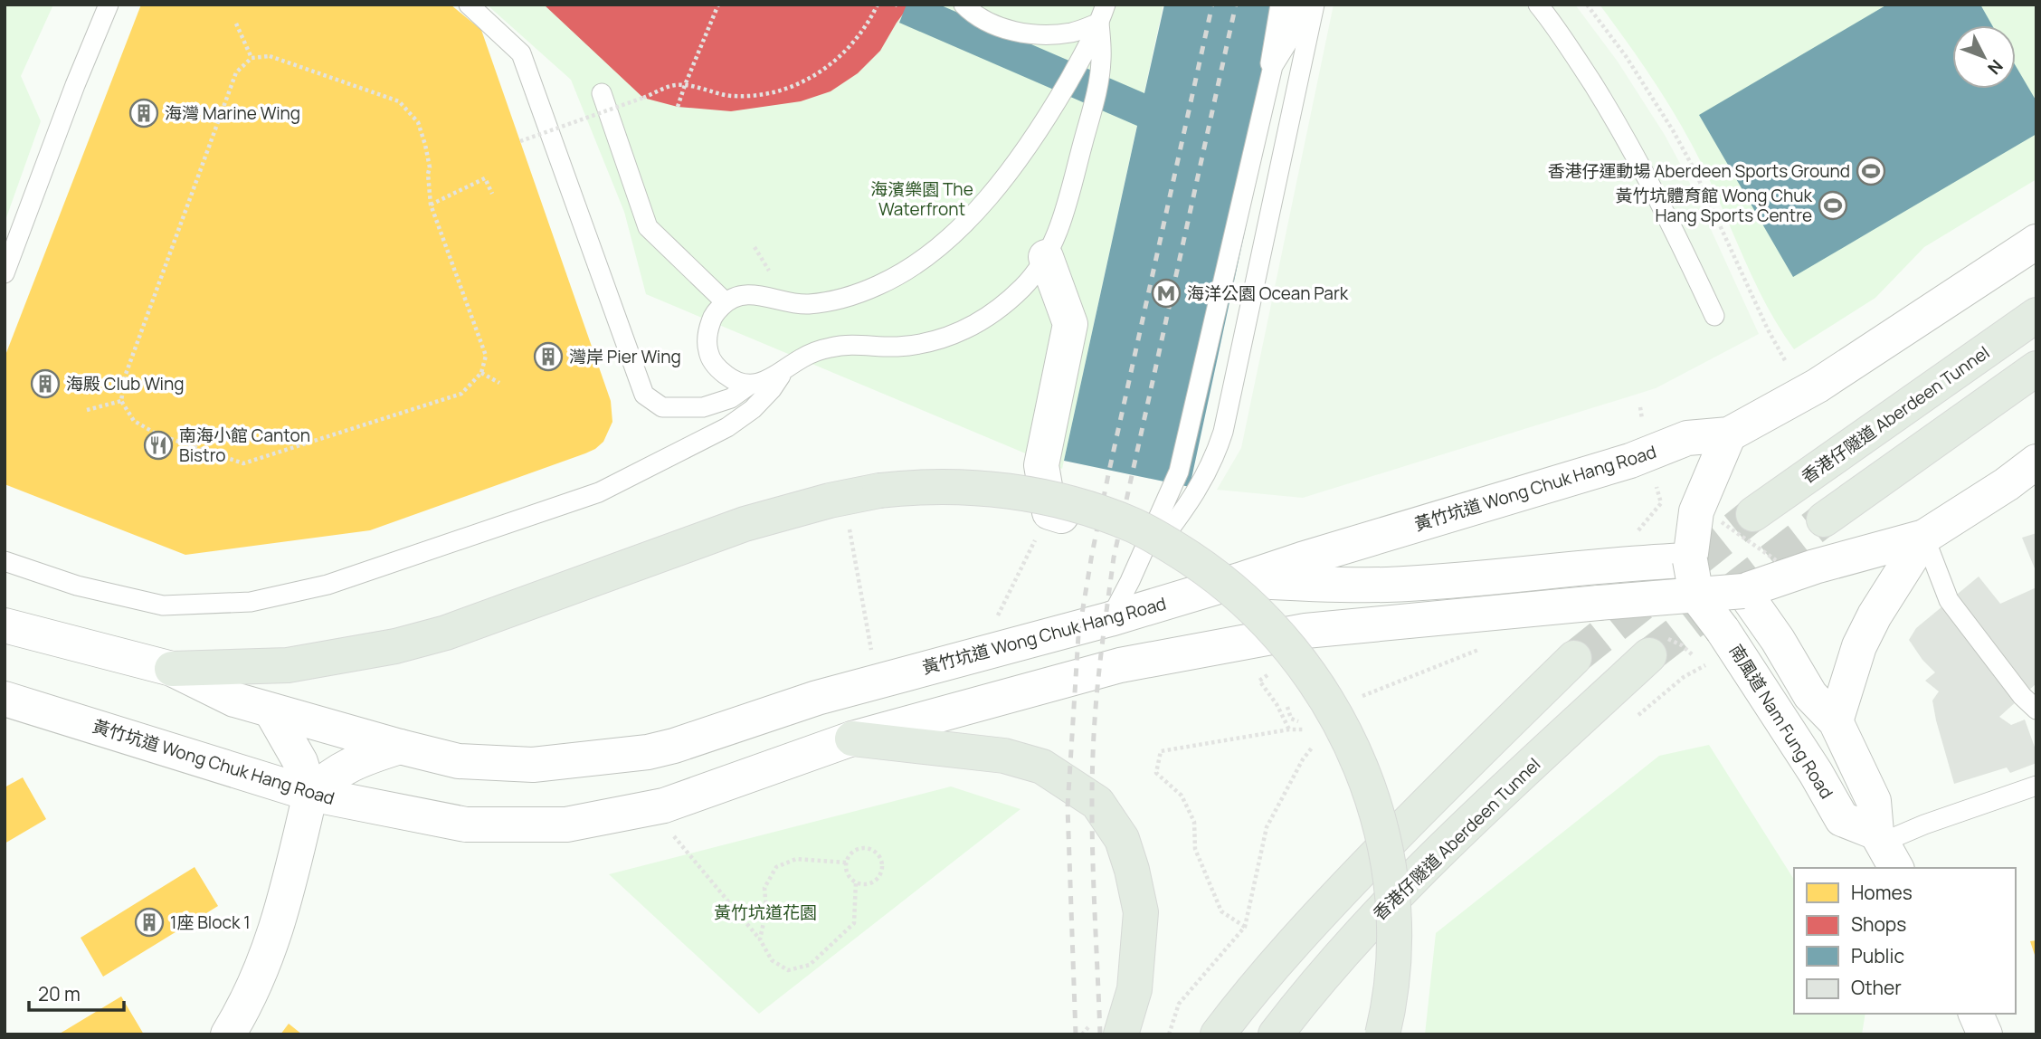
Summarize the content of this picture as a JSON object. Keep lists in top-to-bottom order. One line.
{"streets":{"highway":["香港仔隧道 Aberdeen Tunnel"],"main road":["黃竹坑道 Wong Chuk Hang Road","南風道 Nam Fung Road"]},"crossings":[["黃竹坑道 Wong Chuk Hang Road","南風道 Nam Fung Road"]],"parks":["海濱樂園 The Waterfront","黃竹坑道花園"],"places":{"building":["海灣 Marine Wing","灣岸 Pier Wing","海殿 Club Wing","1座 Block 1"],"sports":["香港仔運動場 Aberdeen Sports Ground","黃竹坑體育館 Wong Chuk Hang Sports Centre"],"metro station":["海洋公園 Ocean Park"],"restaurant":["南海小館 Canton Bistro"]},"legend":["Homes","Shops","Public","Other"],"scale_bar":"20 m","north":"bottom right"}
